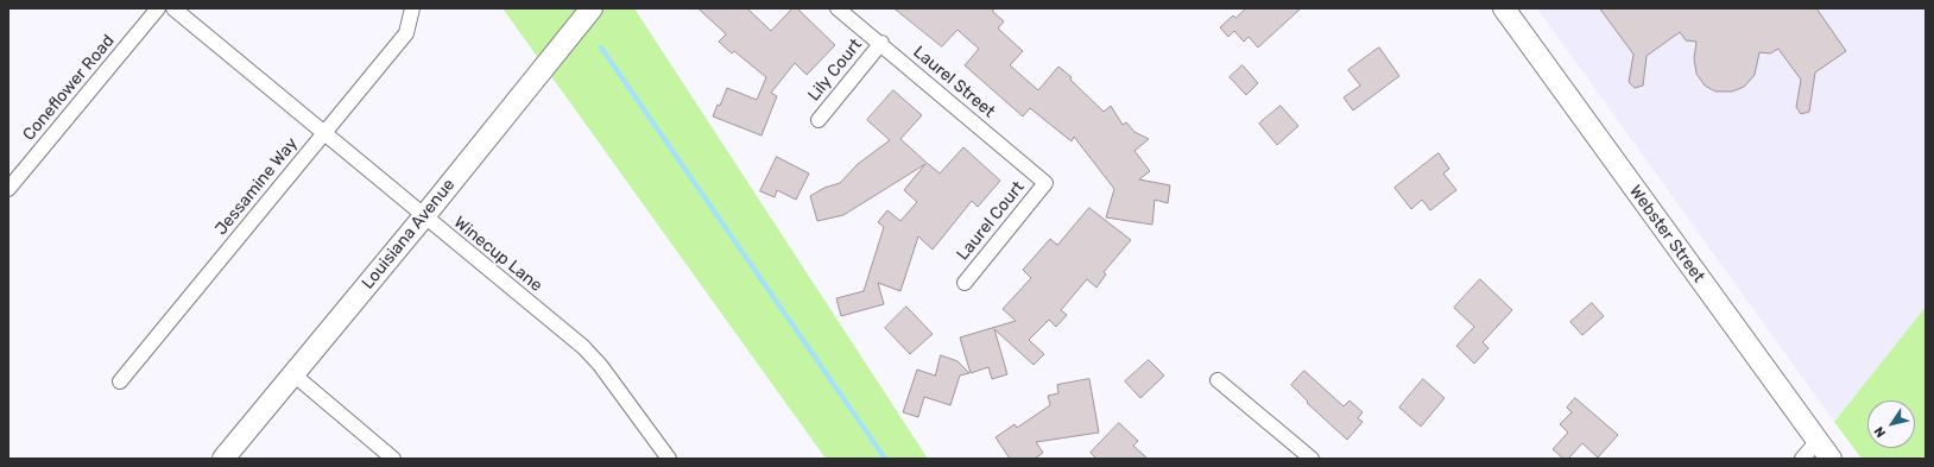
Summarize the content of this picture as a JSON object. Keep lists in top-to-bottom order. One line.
{"streets":{"street":["Lily Court","Laurel Street","Coneflower Road","Jessamine Way","Laurel Court","Louisiana Avenue","Webster Street","Winecup Lane"]},"crossings":[["Lily Court","Laurel Street"],["Laurel Street","Laurel Court"],["Jessamine Way","Winecup Lane"],["Louisiana Avenue","Winecup Lane"]],"north":"bottom left"}
